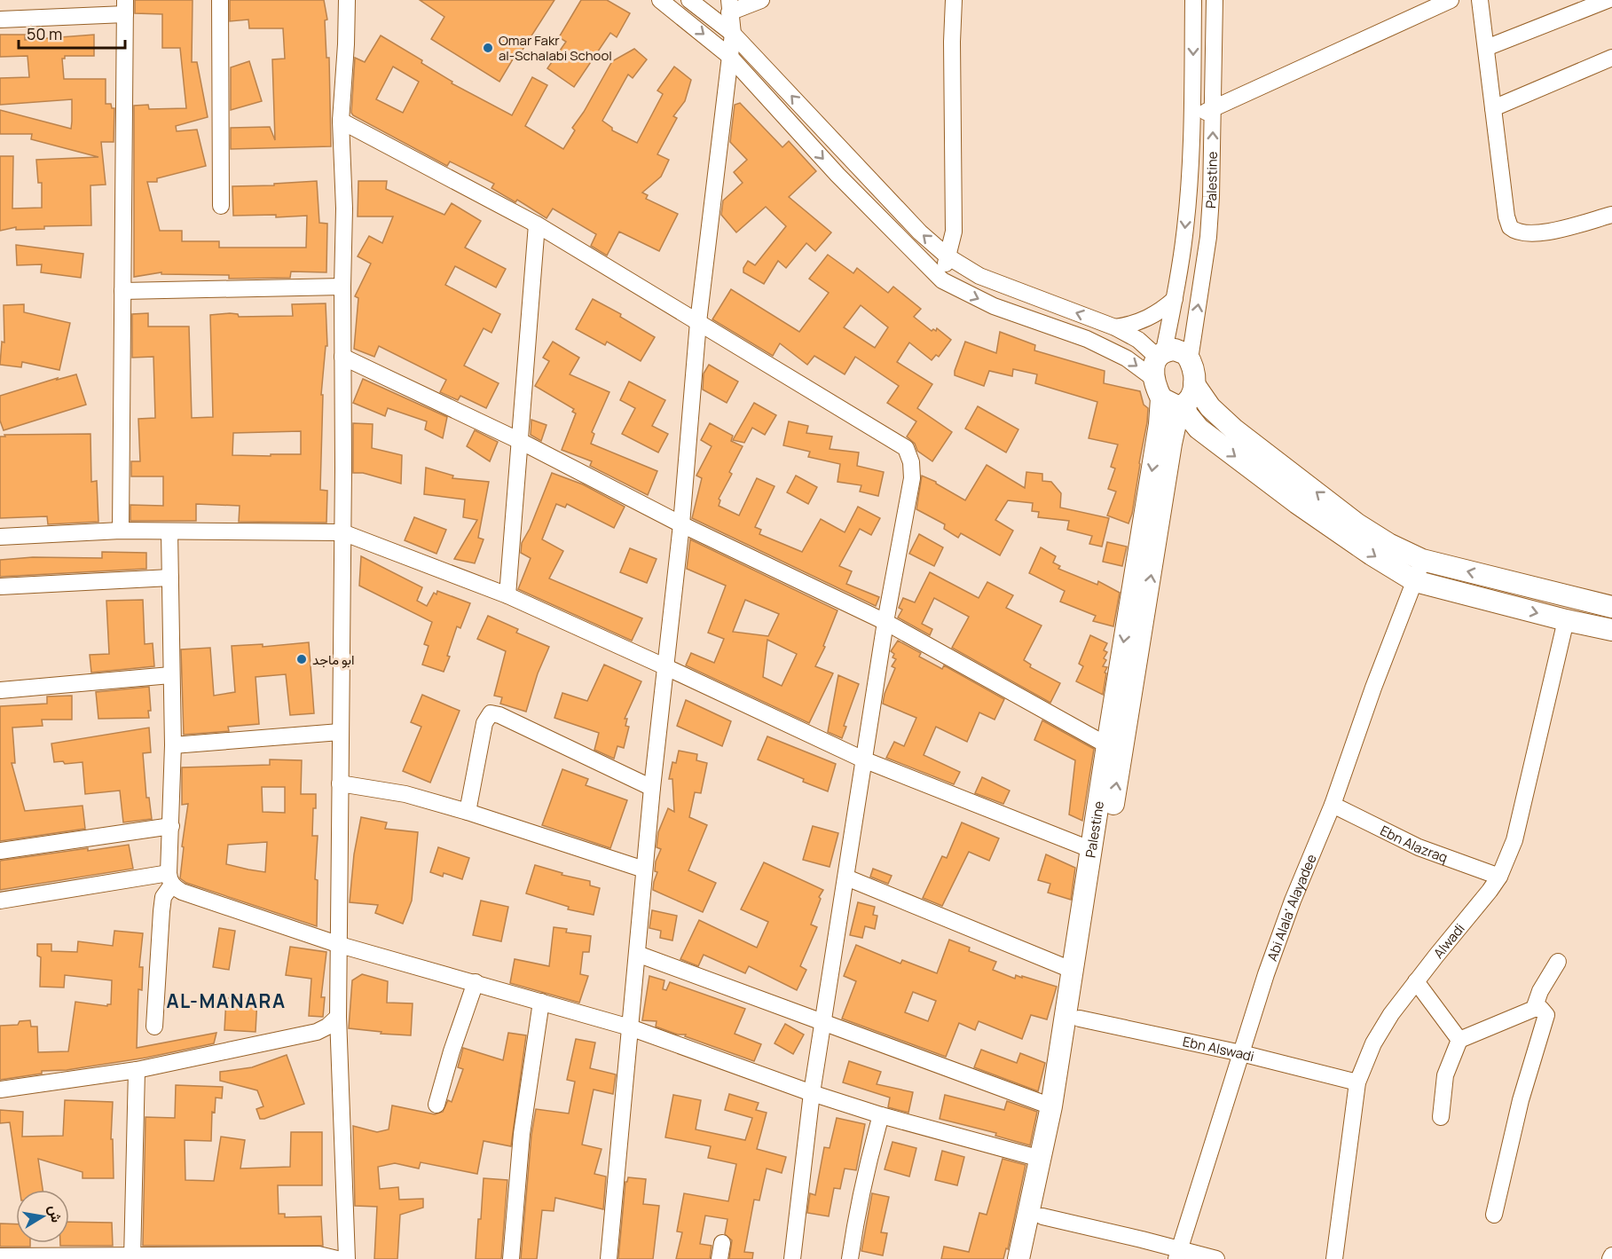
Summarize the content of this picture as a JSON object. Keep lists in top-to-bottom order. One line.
{"streets":{"main road":["Palestine"],"street":["Ebn Alazraq","Abi Alala' Alayadee","Alwadi","Ebn Alswadi"]},"crossings":[["Palestine","Ebn Alswadi"],["Ebn Alazraq","Abi Alala' Alayadee"],["Ebn Alazraq","Alwadi"],["Abi Alala' Alayadee","Ebn Alswadi"],["Alwadi","Ebn Alswadi"]],"districts":["AL-MANARA"],"places":["Omar Fakr al-Schalabi School","ابو ماجد"],"scale_bar":"50 m","north":"right"}
